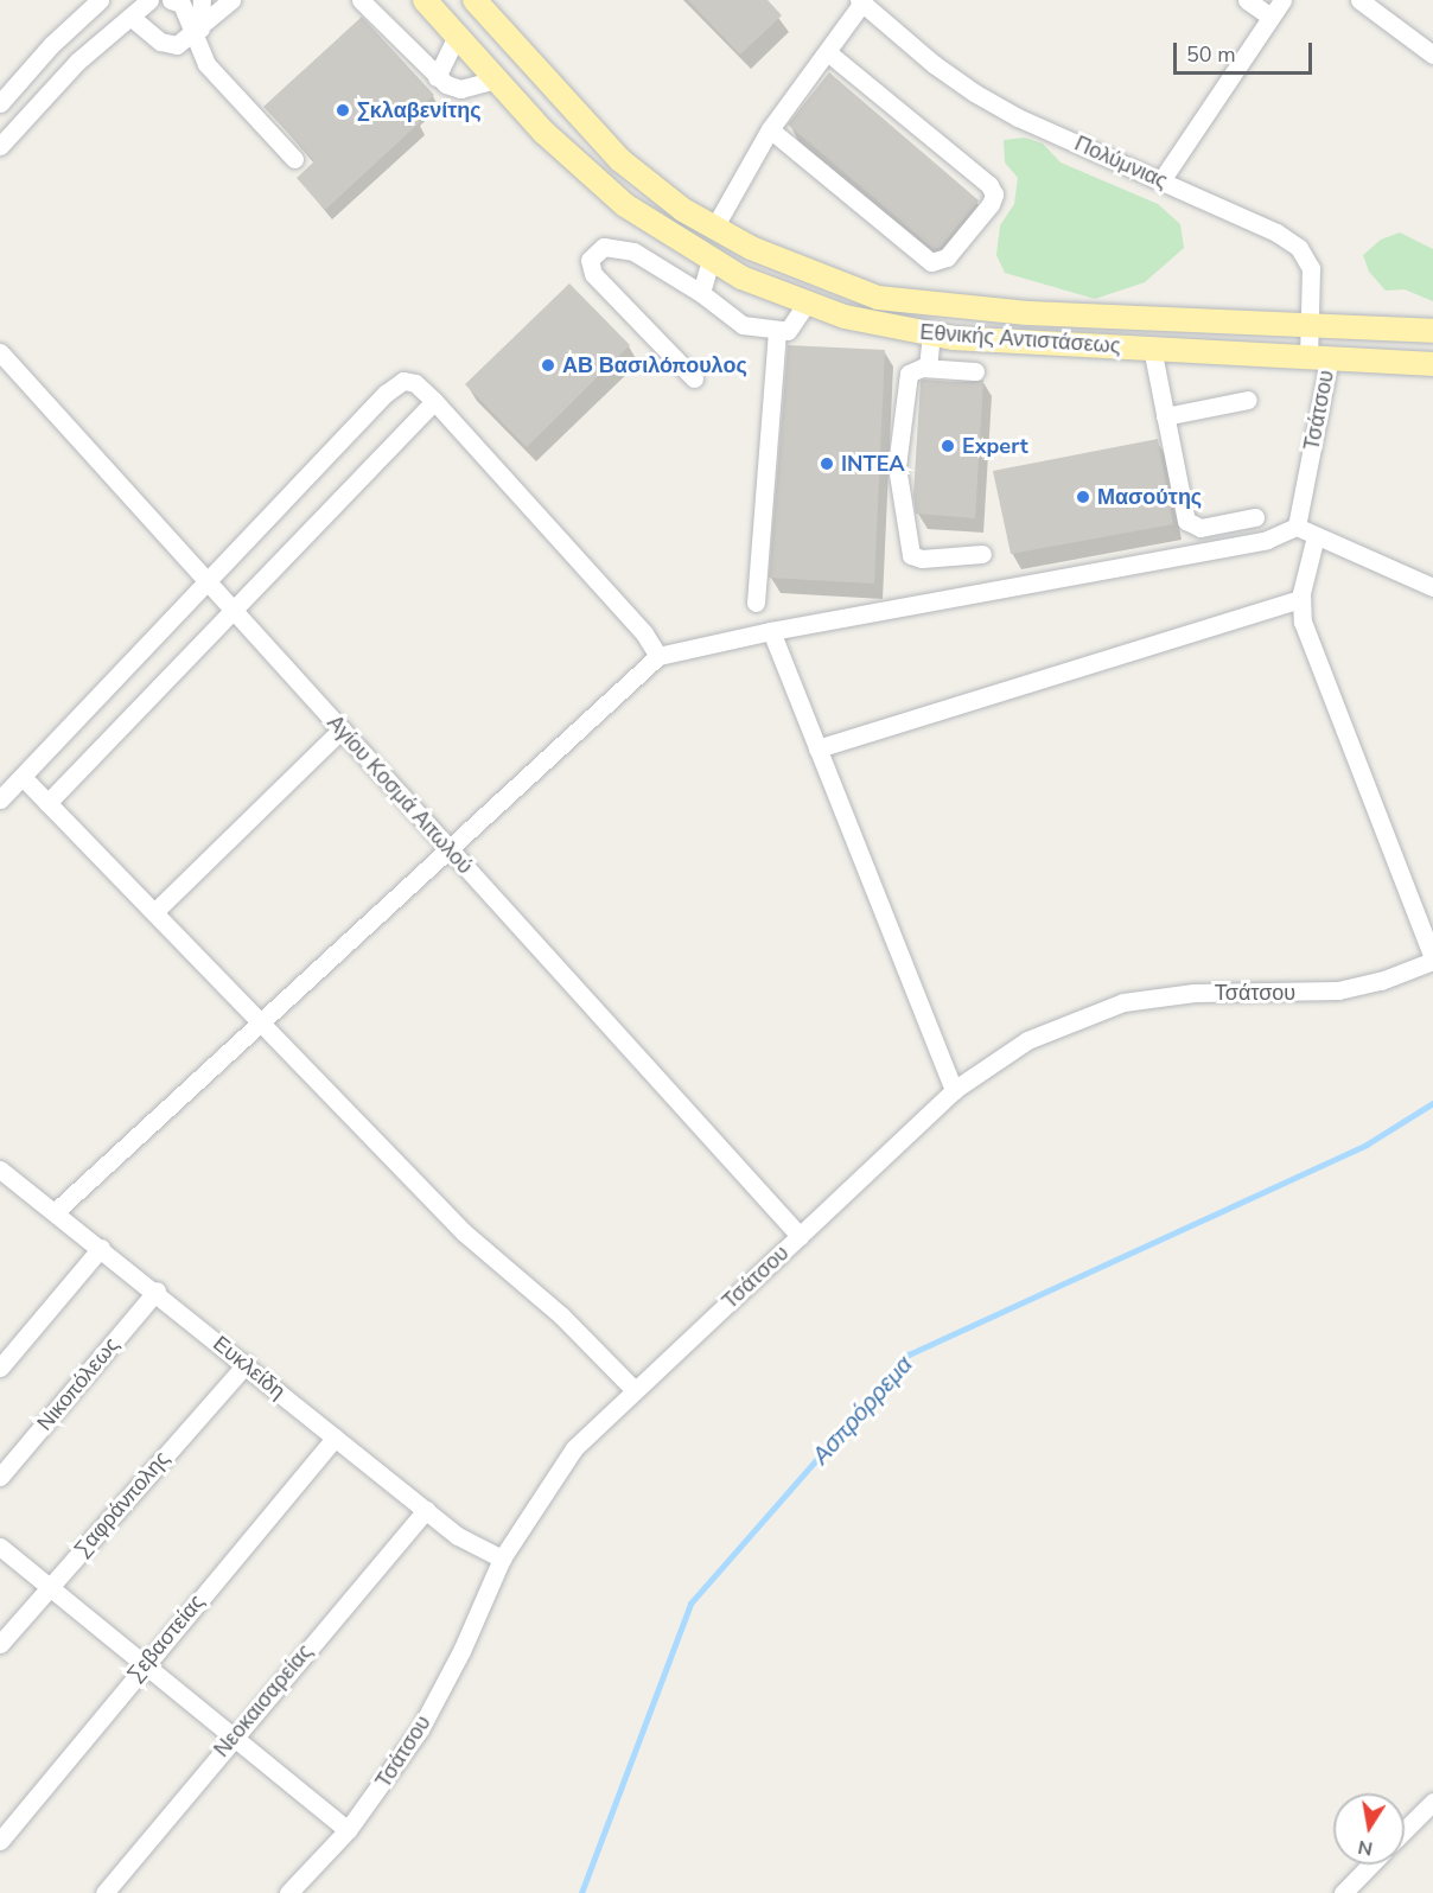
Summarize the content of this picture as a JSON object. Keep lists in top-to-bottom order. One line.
{"streets":{"main road":["Εθνικής Αντιστάσεως"],"street":["Πολύμνιας","Τσάτσου","Αγίου Κοσμά Αιτωλού","Ευκλείδη","Νικοπόλεως","Σαφράνπολης","Σεβαστείας","Νεοκαισαρείας"]},"crossings":[["Πολύμνιας","Εθνικής Αντιστάσεως"],["Πολύμνιας","Τσάτσου"],["Εθνικής Αντιστάσεως","Τσάτσου"],["Τσάτσου","Αγίου Κοσμά Αιτωλού"],["Τσάτσου","Ευκλείδη"],["Ευκλείδη","Νικοπόλεως"],["Ευκλείδη","Σαφράνπολης"],["Ευκλείδη","Σεβαστείας"],["Ευκλείδη","Νεοκαισαρείας"]],"water":["Ασπρόρρεμα"],"places":["Σκλαβενίτης","ΑΒ Βασιλόπουλος","Expert","INTEA","Μασούτης"],"scale_bar":"50 m","north":"bottom"}
